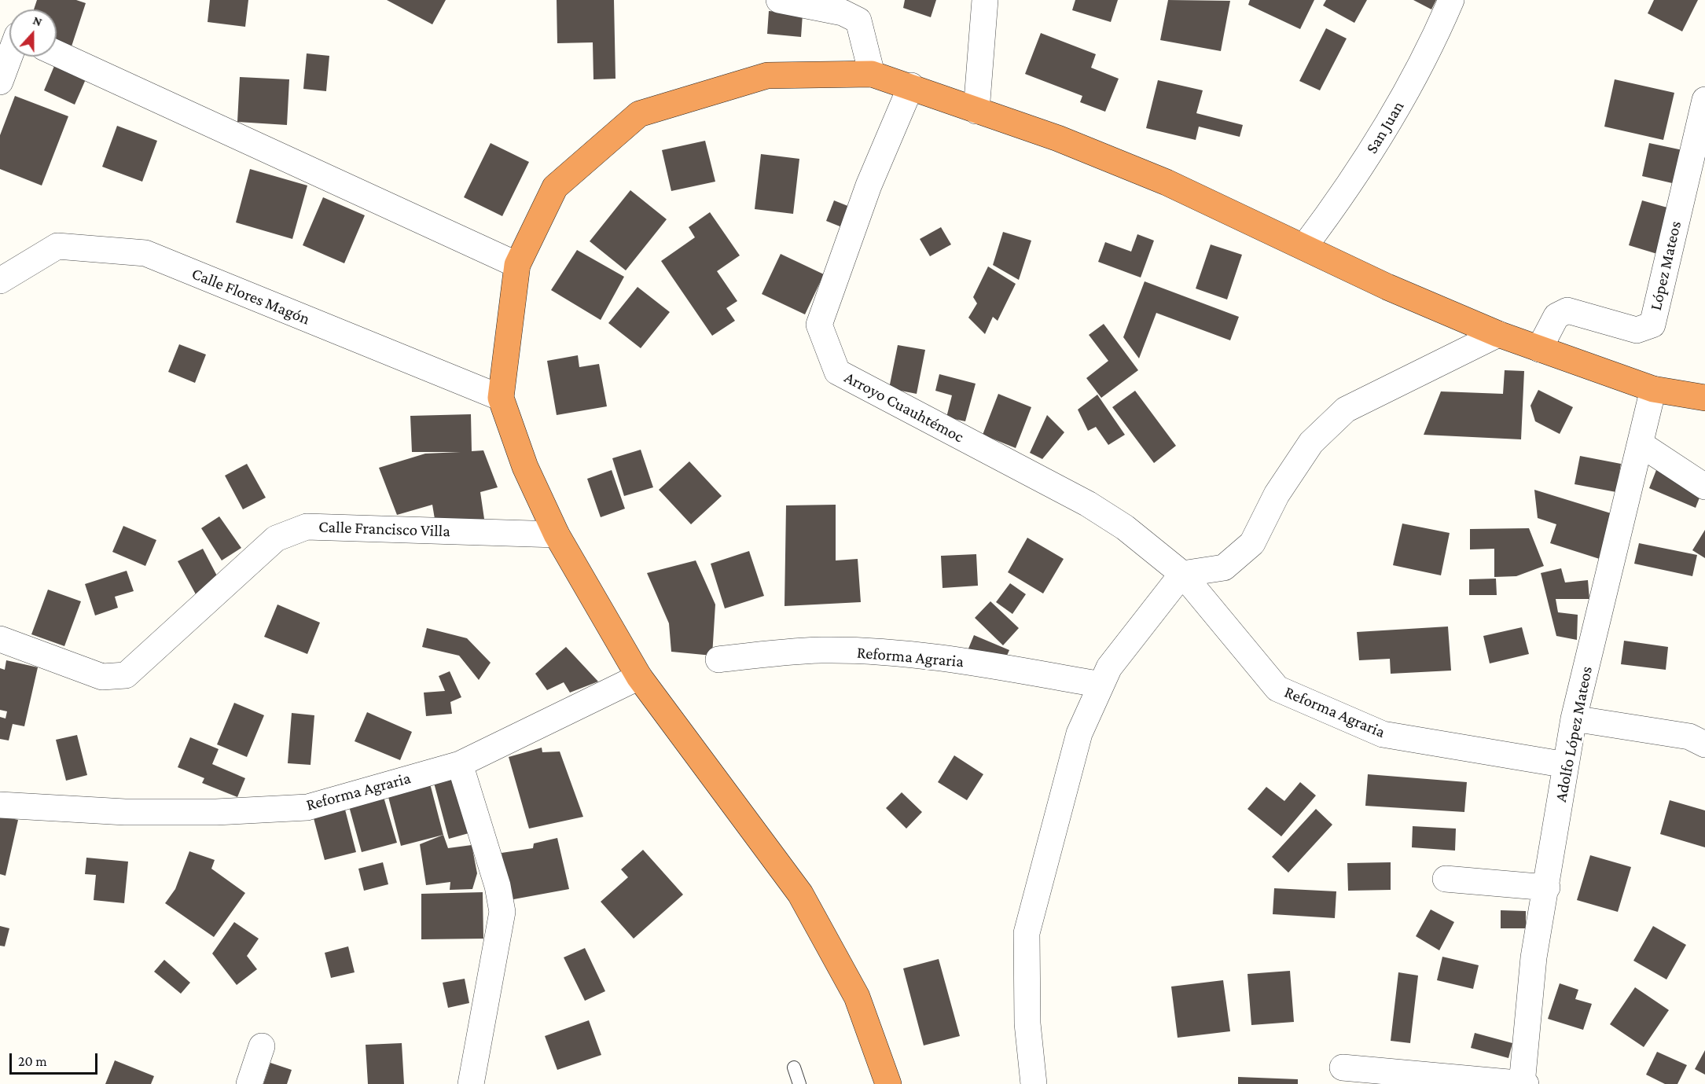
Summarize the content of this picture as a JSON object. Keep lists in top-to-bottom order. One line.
{"streets":{"street":["San Juan","López Mateos","Calle Flores Magón","Arroyo Cuauhtémoc","Calle Francisco Villa","Reforma Agraria","Adolfo López Mateos"]},"crossings":[["Arroyo Cuauhtémoc","Reforma Agraria"],["Reforma Agraria","Adolfo López Mateos"]],"scale_bar":"20 m","north":"top"}
